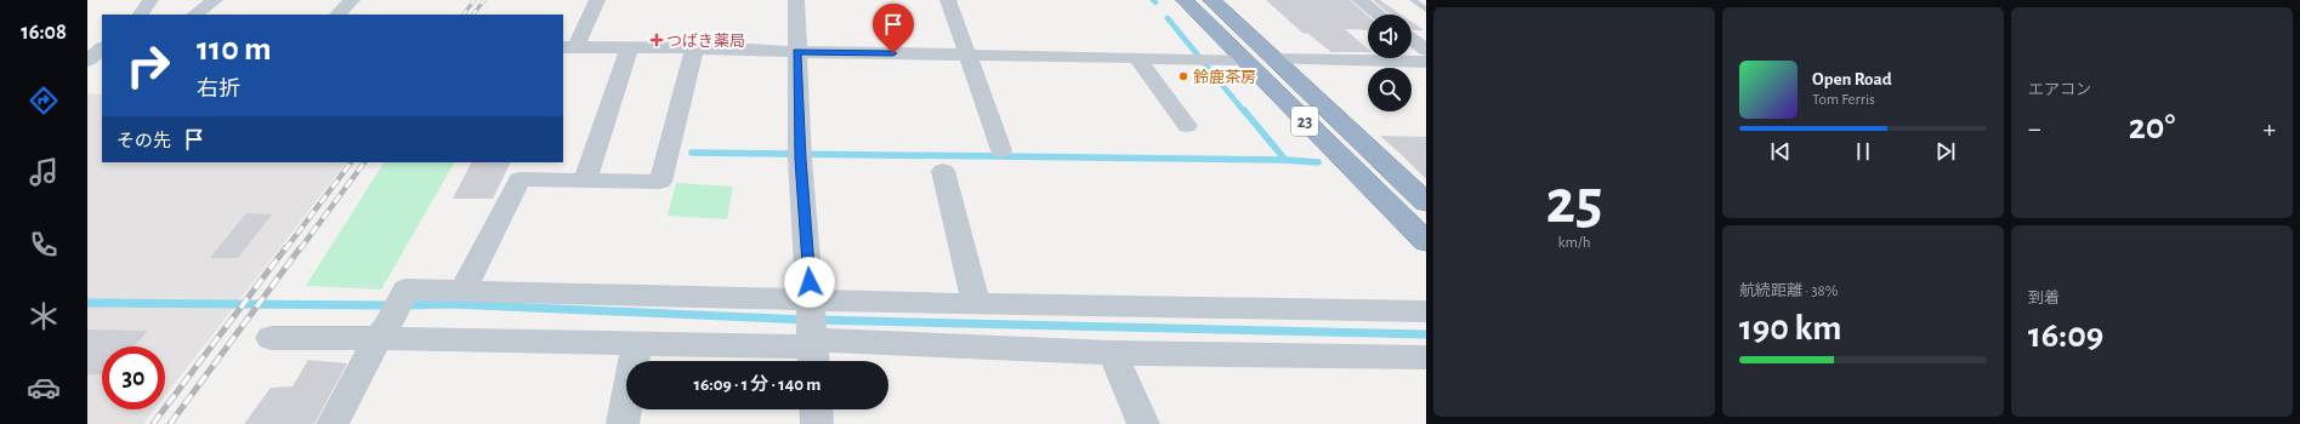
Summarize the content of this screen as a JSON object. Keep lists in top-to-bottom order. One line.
{"streets":{"highway":["23"]},"places":{"health":["つばき薬局"],"other":["鈴鹿茶房"]},"page":{"tabs":"16:08","tile":[["25","km/h"],"エアコン",["航続距離 · 38%","190 km"],["到着","16:09"]],"turn":["110 m","右折"],"song":["Open Road","Tom Ferris"],"heat":["−","20°","+"],"then":"その先","limit":"30","trip":"16:09 · 1 分 · 140 m"}}
